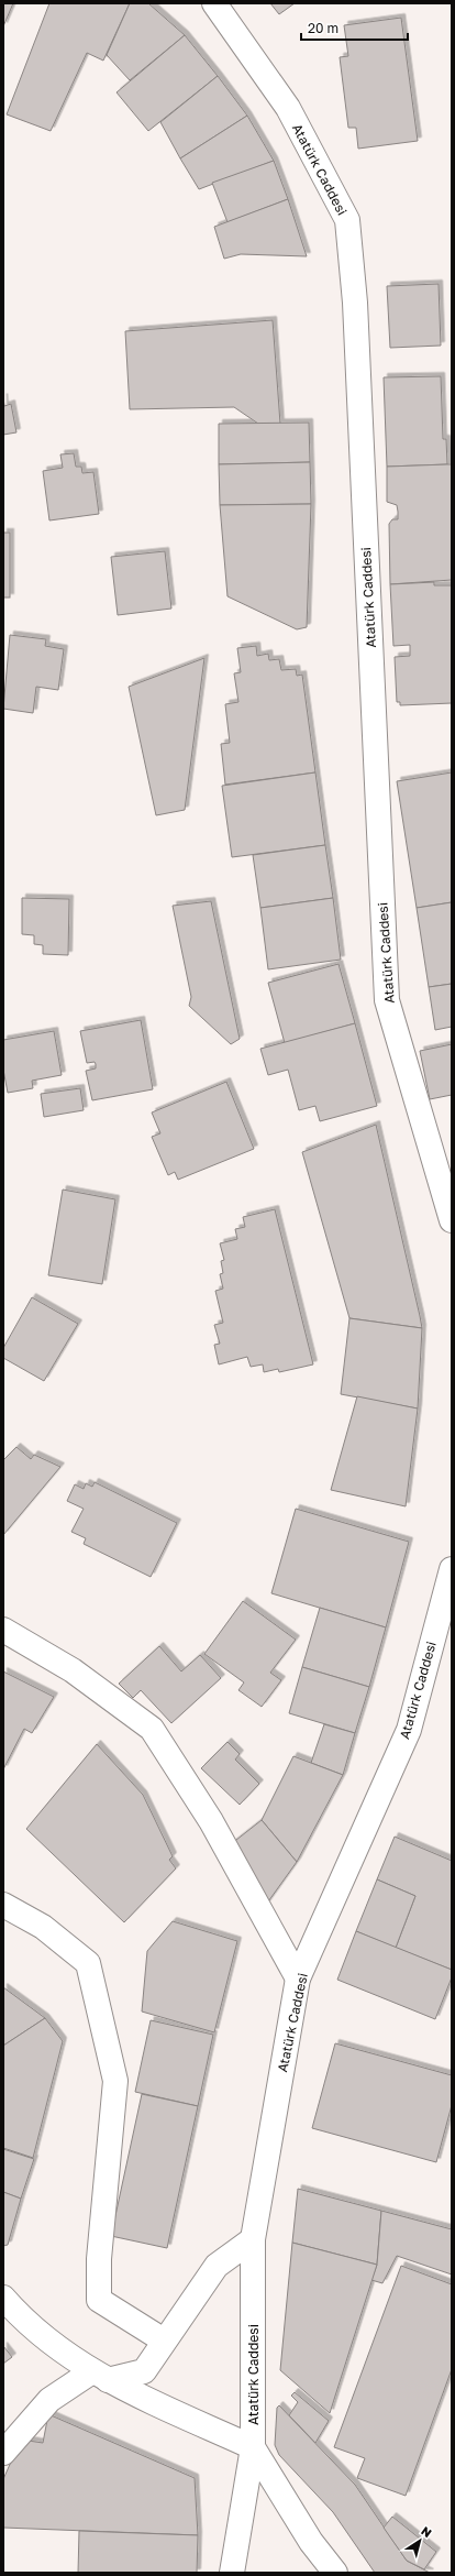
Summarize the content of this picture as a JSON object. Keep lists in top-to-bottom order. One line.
{"streets":{"street":["Atatürk Caddesi"]},"scale_bar":"20 m","north":"top right"}
